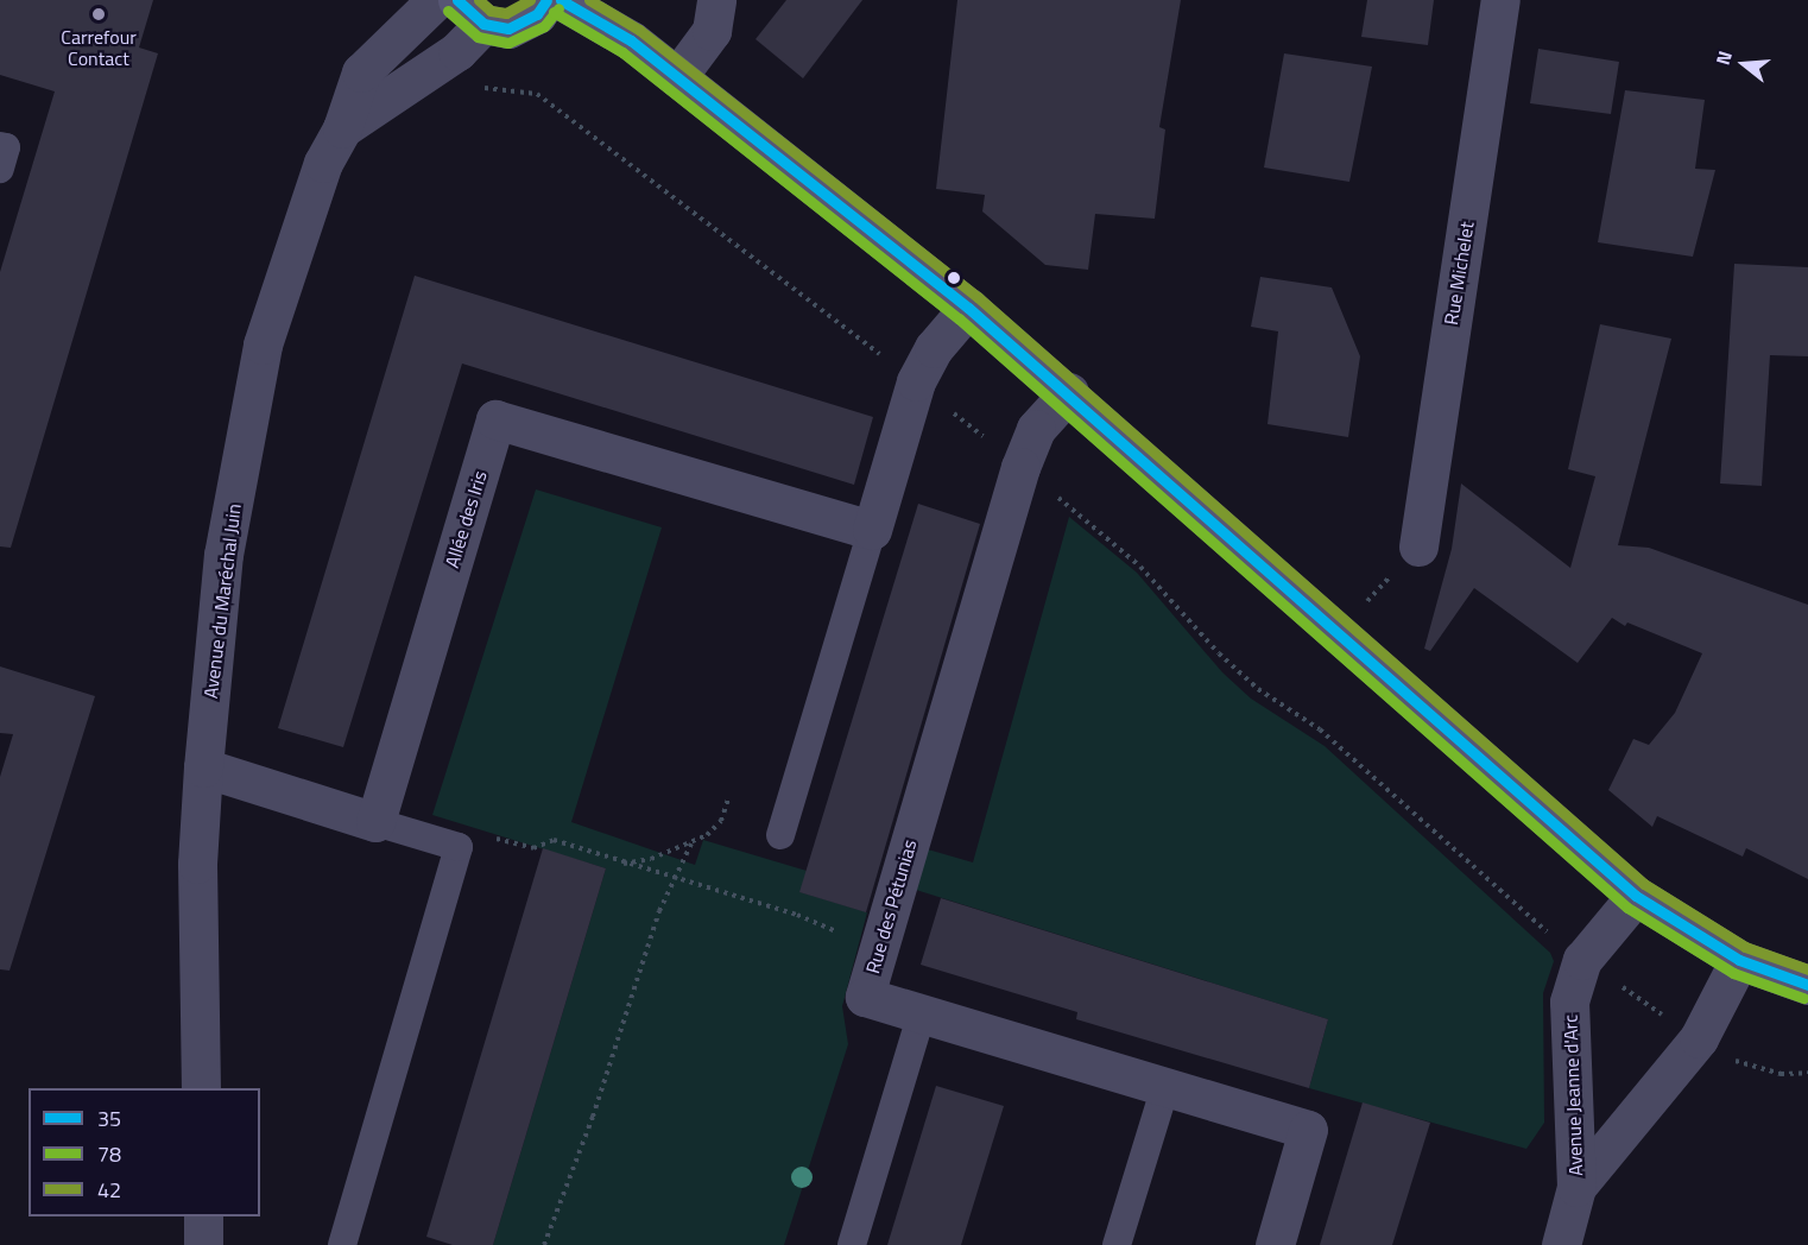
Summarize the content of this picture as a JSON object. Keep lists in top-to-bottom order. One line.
{"streets":{"street":["Rue Michelet","Allée des Iris","Avenue du Maréchal Juin","Rue des Pétunias","Avenue Jeanne d'Arc"]},"places":["Carrefour Contact"],"lines":["transit line 35","transit line 42","transit line 78"],"legend":["35","78","42"],"north":"left"}
